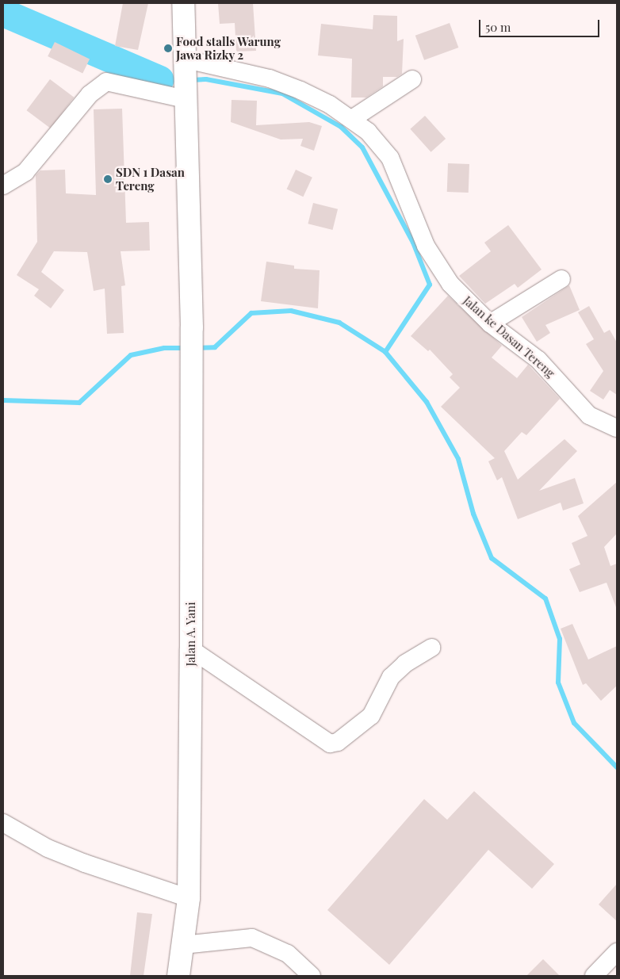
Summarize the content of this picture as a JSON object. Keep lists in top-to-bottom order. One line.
{"streets":{"highway":["Jalan A. Yani"],"street":["Jalan ke Dasan Tereng"]},"crossings":[["Jalan ke Dasan Tereng","Jalan A. Yani"]],"places":["Food stalls Warung Jawa Rizky 2","SDN 1 Dasan Tereng"],"scale_bar":"50 m"}
